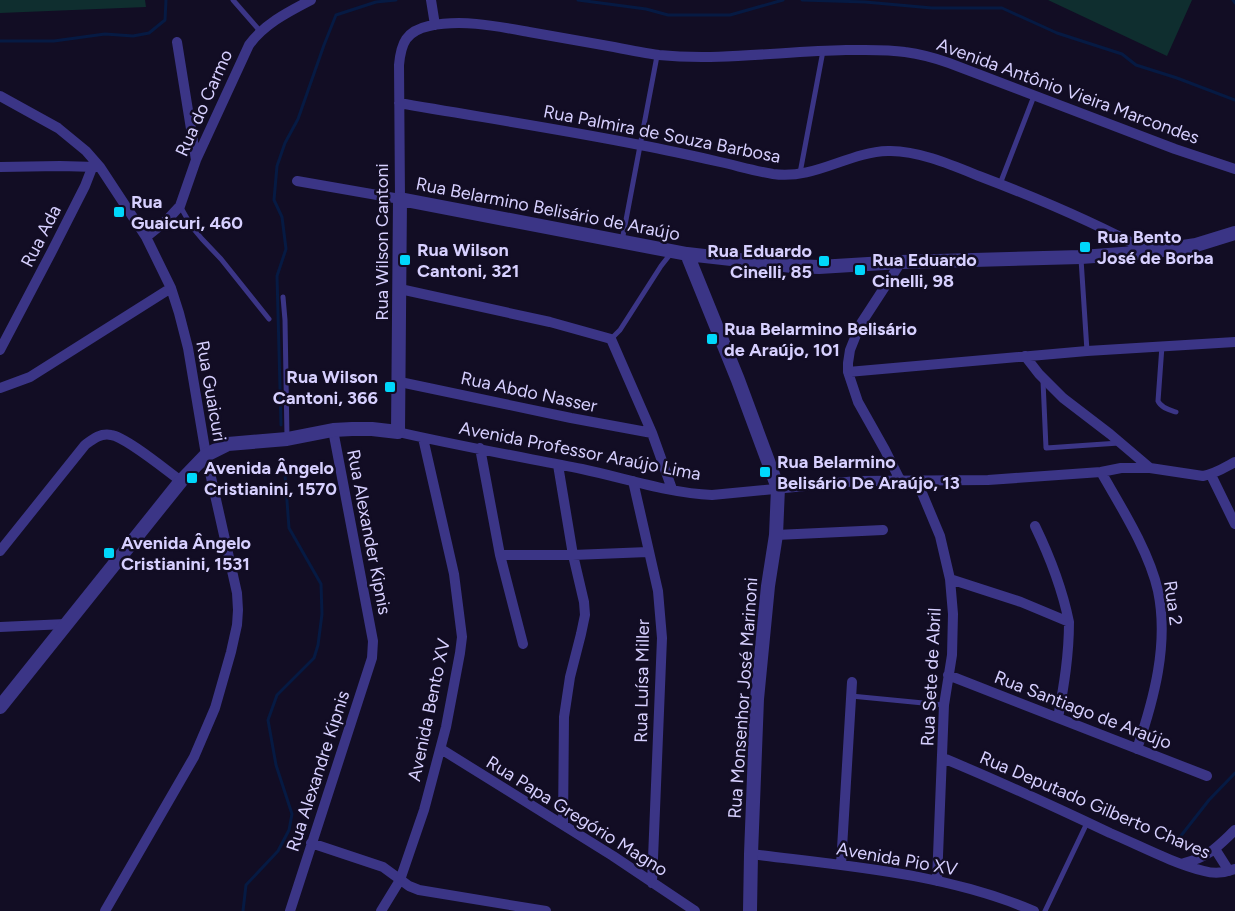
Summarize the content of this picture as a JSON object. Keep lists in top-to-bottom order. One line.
{"streets":{"street":["Avenida Antônio Vieira Marcondes","Rua do Carmo","Rua Palmira de Souza Barbosa","Rua Belarmino Belisário de Araújo","Rua Ada","Rua Wilson Cantoni","Rua Guaicuri","Rua Abdo Nasser","Avenida Professor Araújo Lima","Rua Alexander Kipnis","Rua 2","Rua Sete de Abril","Rua Luísa Miller","Rua Monsenhor José Marinoni","Avenida Bento XV","Rua Santiago de Araújo","Rua Alexandre Kipnis","Rua Deputado Gilberto Chaves","Rua Papa Gregório Magno","Avenida Pio XV"]},"crossings":[["Avenida Antônio Vieira Marcondes","Rua Wilson Cantoni"],["Rua do Carmo","Rua Guaicuri"],["Rua Palmira de Souza Barbosa","Rua Wilson Cantoni"],["Rua Belarmino Belisário de Araújo","Rua Wilson Cantoni"],["Rua Belarmino Belisário de Araújo","Avenida Professor Araújo Lima"],["Rua Belarmino Belisário de Araújo","Rua Monsenhor José Marinoni"],["Rua Ada","Rua Guaicuri"],["Rua Wilson Cantoni","Rua Abdo Nasser"],["Rua Wilson Cantoni","Avenida Professor Araújo Lima"],["Rua Guaicuri","Avenida Professor Araújo Lima"],["Avenida Professor Araújo Lima","Rua Alexander Kipnis"],["Avenida Professor Araújo Lima","Rua 2"],["Avenida Professor Araújo Lima","Rua Sete de Abril"],["Avenida Professor Araújo Lima","Rua Luísa Miller"],["Avenida Professor Araújo Lima","Rua Monsenhor José Marinoni"],["Avenida Professor Araújo Lima","Avenida Bento XV"],["Rua Alexander Kipnis","Rua Alexandre Kipnis"],["Rua 2","Rua Santiago de Araújo"],["Rua Sete de Abril","Rua Santiago de Araújo"],["Rua Sete de Abril","Rua Deputado Gilberto Chaves"],["Rua Sete de Abril","Avenida Pio XV"],["Rua Luísa Miller","Rua Papa Gregório Magno"],["Rua Monsenhor José Marinoni","Avenida Pio XV"],["Avenida Bento XV","Rua Papa Gregório Magno"]],"places":{"transit":["Rua Guaicuri, 460","Rua Bento José de Borba","Rua Wilson Cantoni, 321","Rua Eduardo Cinelli, 85","Rua Eduardo Cinelli, 98","Rua Belarmino Belisário de Araújo, 101","Rua Wilson Cantoni, 366","Rua Belarmino Belisário De Araújo, 13","Avenida Ângelo Cristianini, 1570","Avenida Ângelo Cristianini, 1531"]}}
